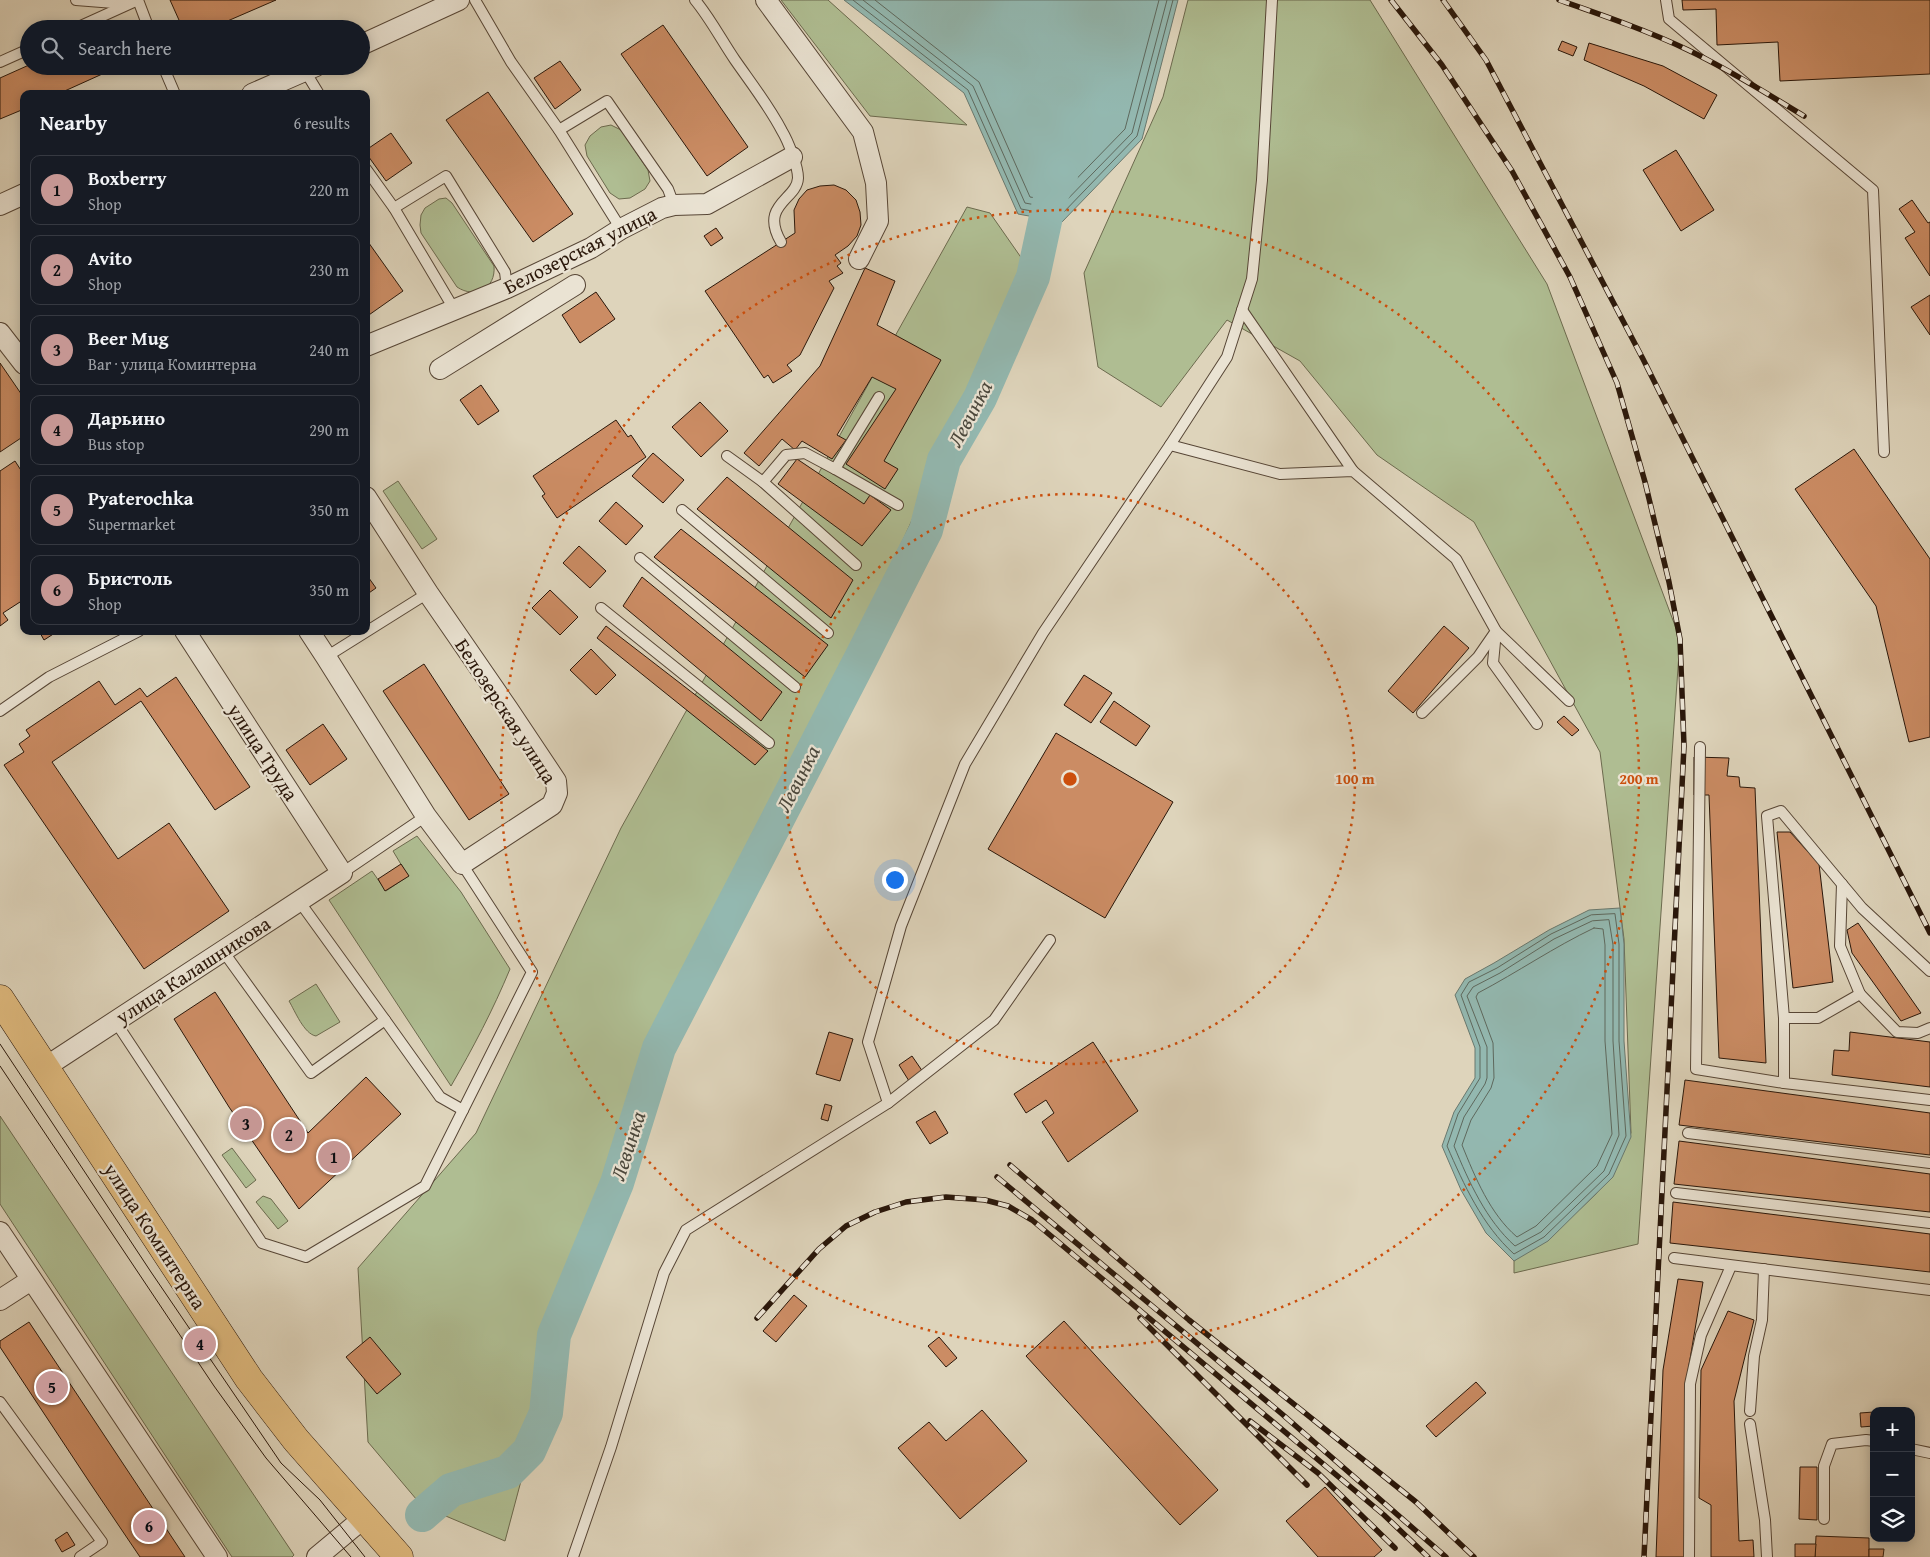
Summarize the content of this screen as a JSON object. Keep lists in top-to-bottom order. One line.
{"streets":{"main road":["улица Коминтерна"],"street":["Белозерская улица","улица Труда","улица Калашникова"]},"crossings":[["улица Труда","улица Калашникова"],["улица Калашникова","улица Коминтерна"]],"water":["Левинка"],"page":{"search":"Search here","heading":["Nearby","6 results"],"list":[{"mark":"1","name":"Boxberry","note":"Shop","value":"220 m"},{"mark":"2","name":"Avito","note":"Shop","value":"230 m"},{"mark":"3","name":"Beer Mug","note":"Bar · улица Коминтерна","value":"240 m"},{"mark":"4","name":"Дарьино","note":"Bus stop","value":"290 m"},{"mark":"5","name":"Pyaterochka","note":"Supermarket","value":"350 m"},{"mark":"6","name":"Бристоль","note":"Shop","value":"350 m"}],"pins":["3","2","1","4","5","6"],"map_buttons":["+","−"]},"rings":["100 m","200 m"]}
